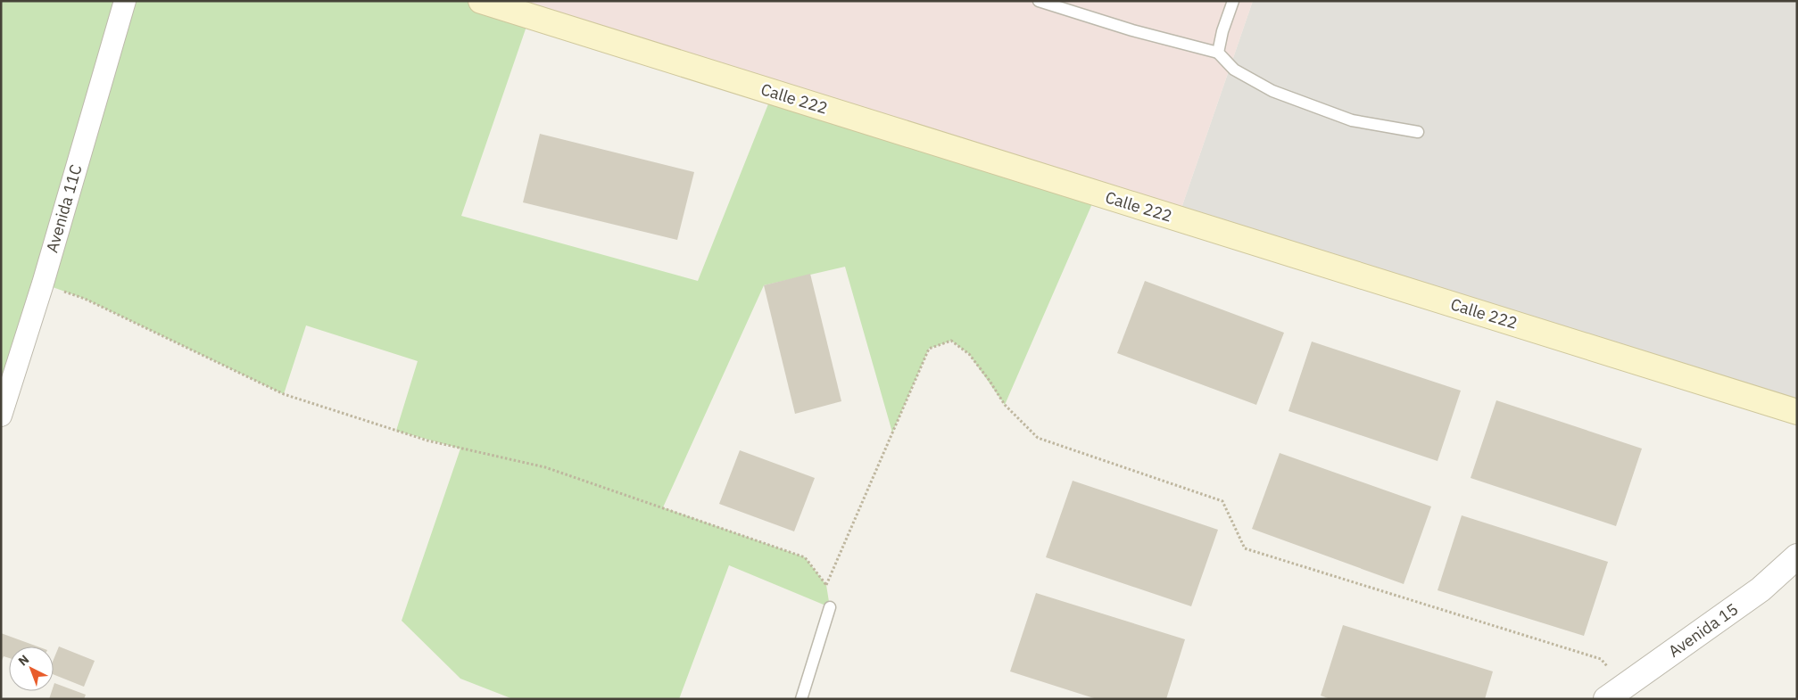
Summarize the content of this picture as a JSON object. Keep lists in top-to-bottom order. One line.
{"streets":{"main road":["Calle 222"],"street":["Avenida 11C","Avenida 15"]},"north":"top left"}
